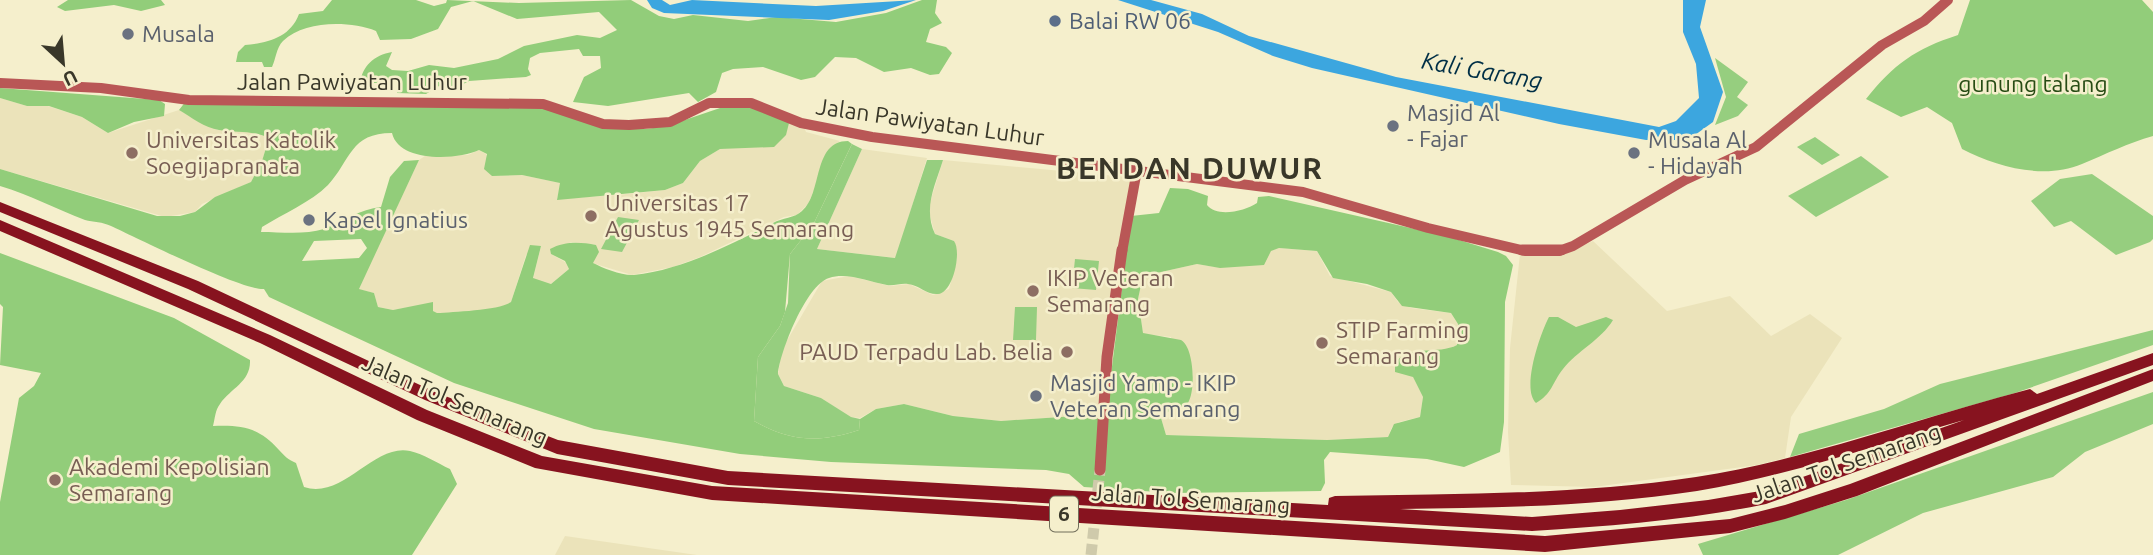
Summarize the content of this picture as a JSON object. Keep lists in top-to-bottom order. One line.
{"streets":{"highway":["Jalan Tol Semarang","6"],"main road":["Jalan Pawiyatan Luhur"]},"districts":["BENDAN DUWUR"],"water":["Kali Garang"],"parks":["gunung talang"],"places":["Balai RW 06","Musala","Masjid Al - Fajar","Universitas Katolik Soegijapranata","Musala Al - Hidayah","Universitas 17 Agustus 1945 Semarang","Kapel Ignatius","IKIP Veteran Semarang","STIP Farming Semarang","PAUD Terpadu Lab. Belia","Masjid Yamp - IKIP Veteran Semarang","Akademi Kepolisian Semarang"],"north":"bottom right"}
